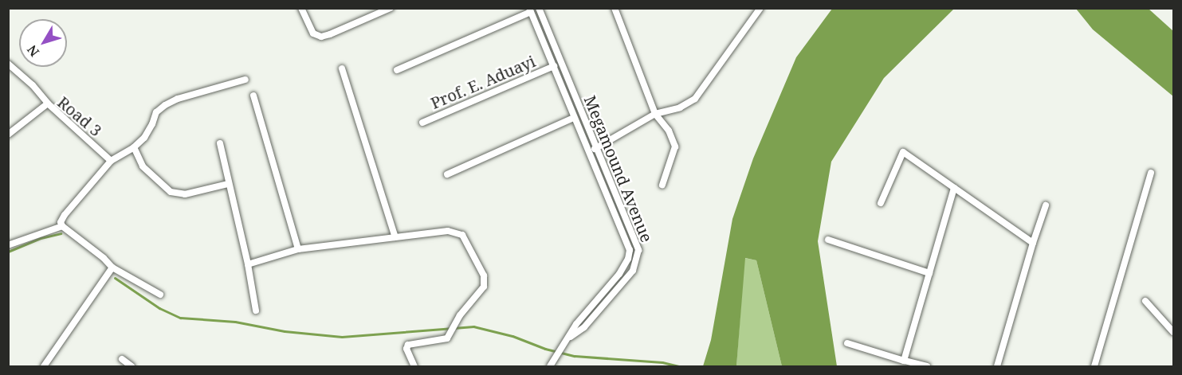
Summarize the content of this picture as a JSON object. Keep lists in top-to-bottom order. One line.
{"streets":{"street":["Prof. E. Aduayi","Road 3","Megamound Avenue"]},"crossings":[["Prof. E. Aduayi","Megamound Avenue"]],"north":"bottom left"}
